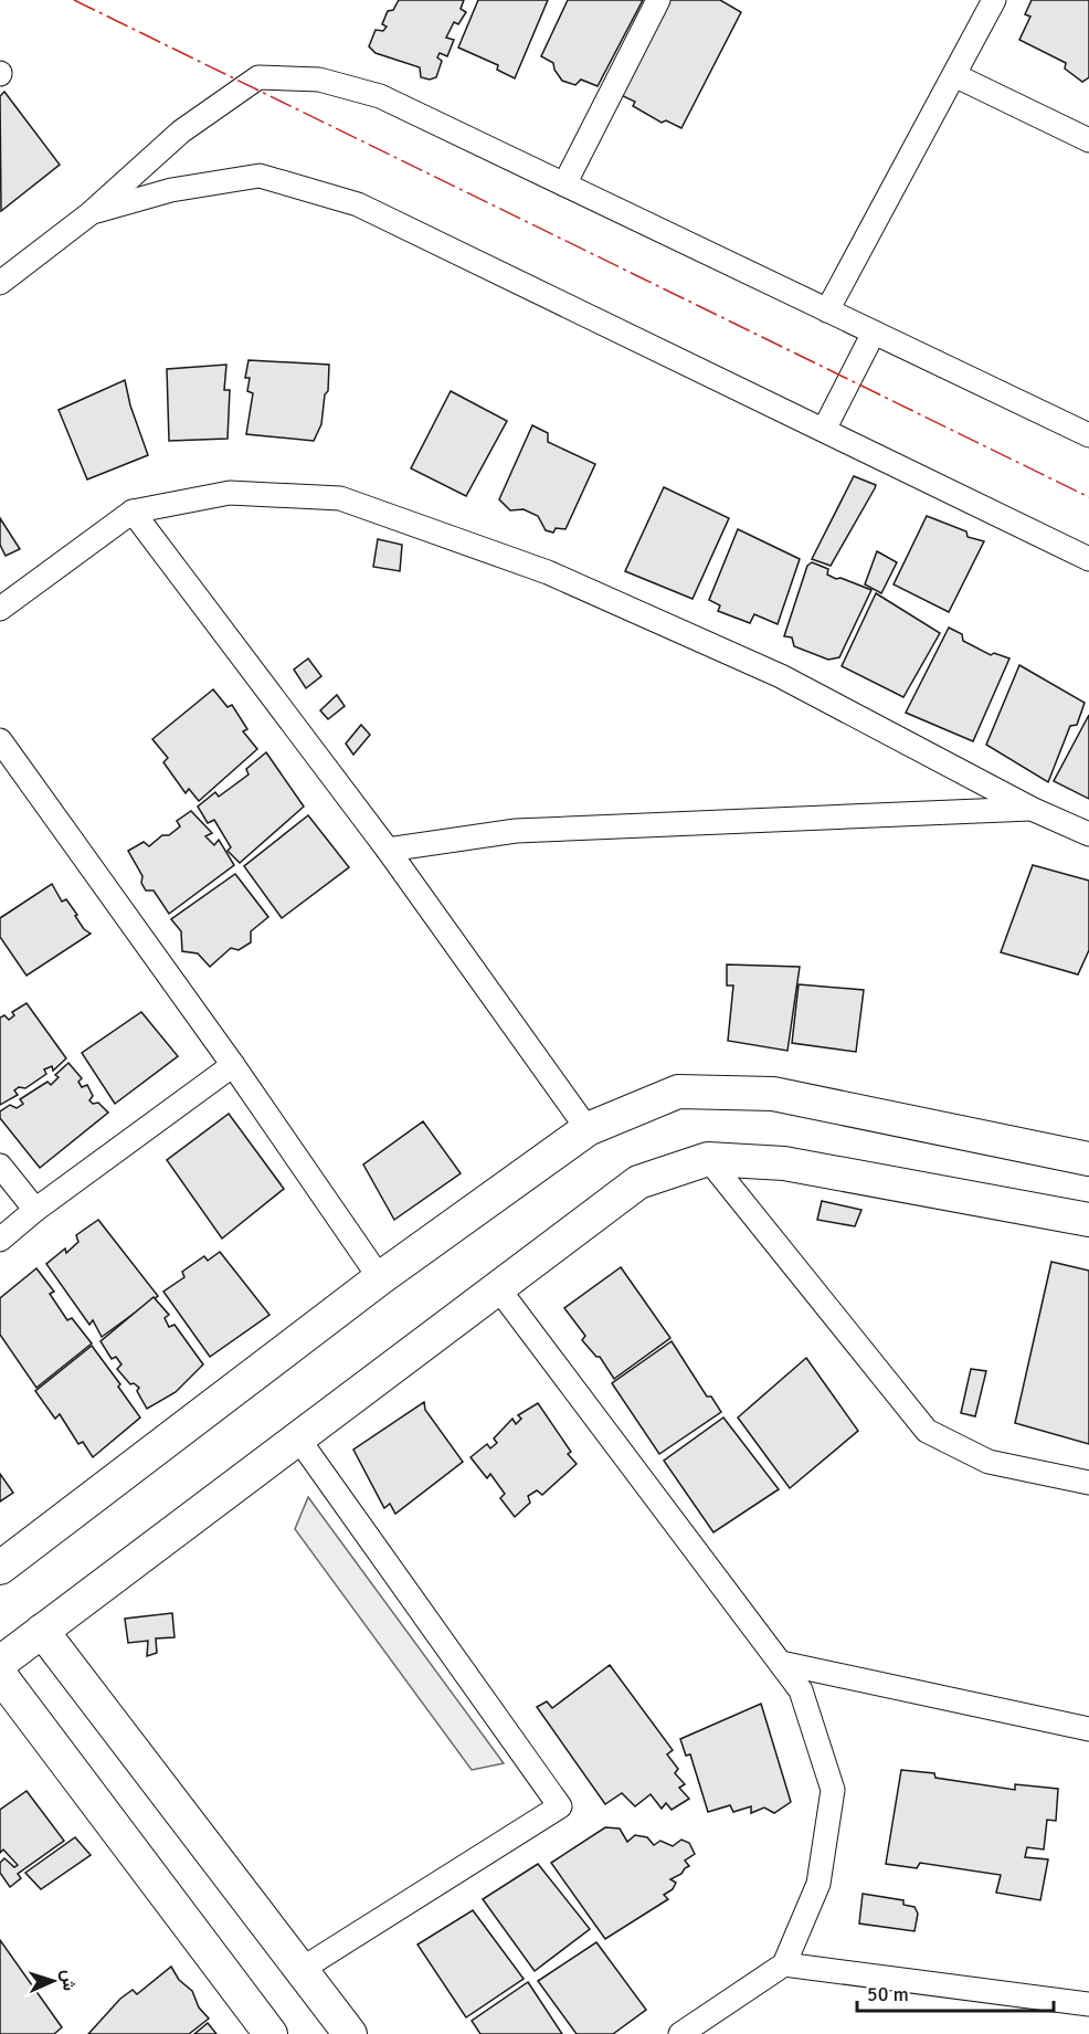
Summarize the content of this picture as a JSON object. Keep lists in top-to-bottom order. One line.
{"scale_bar":"50 m","north":"right"}
